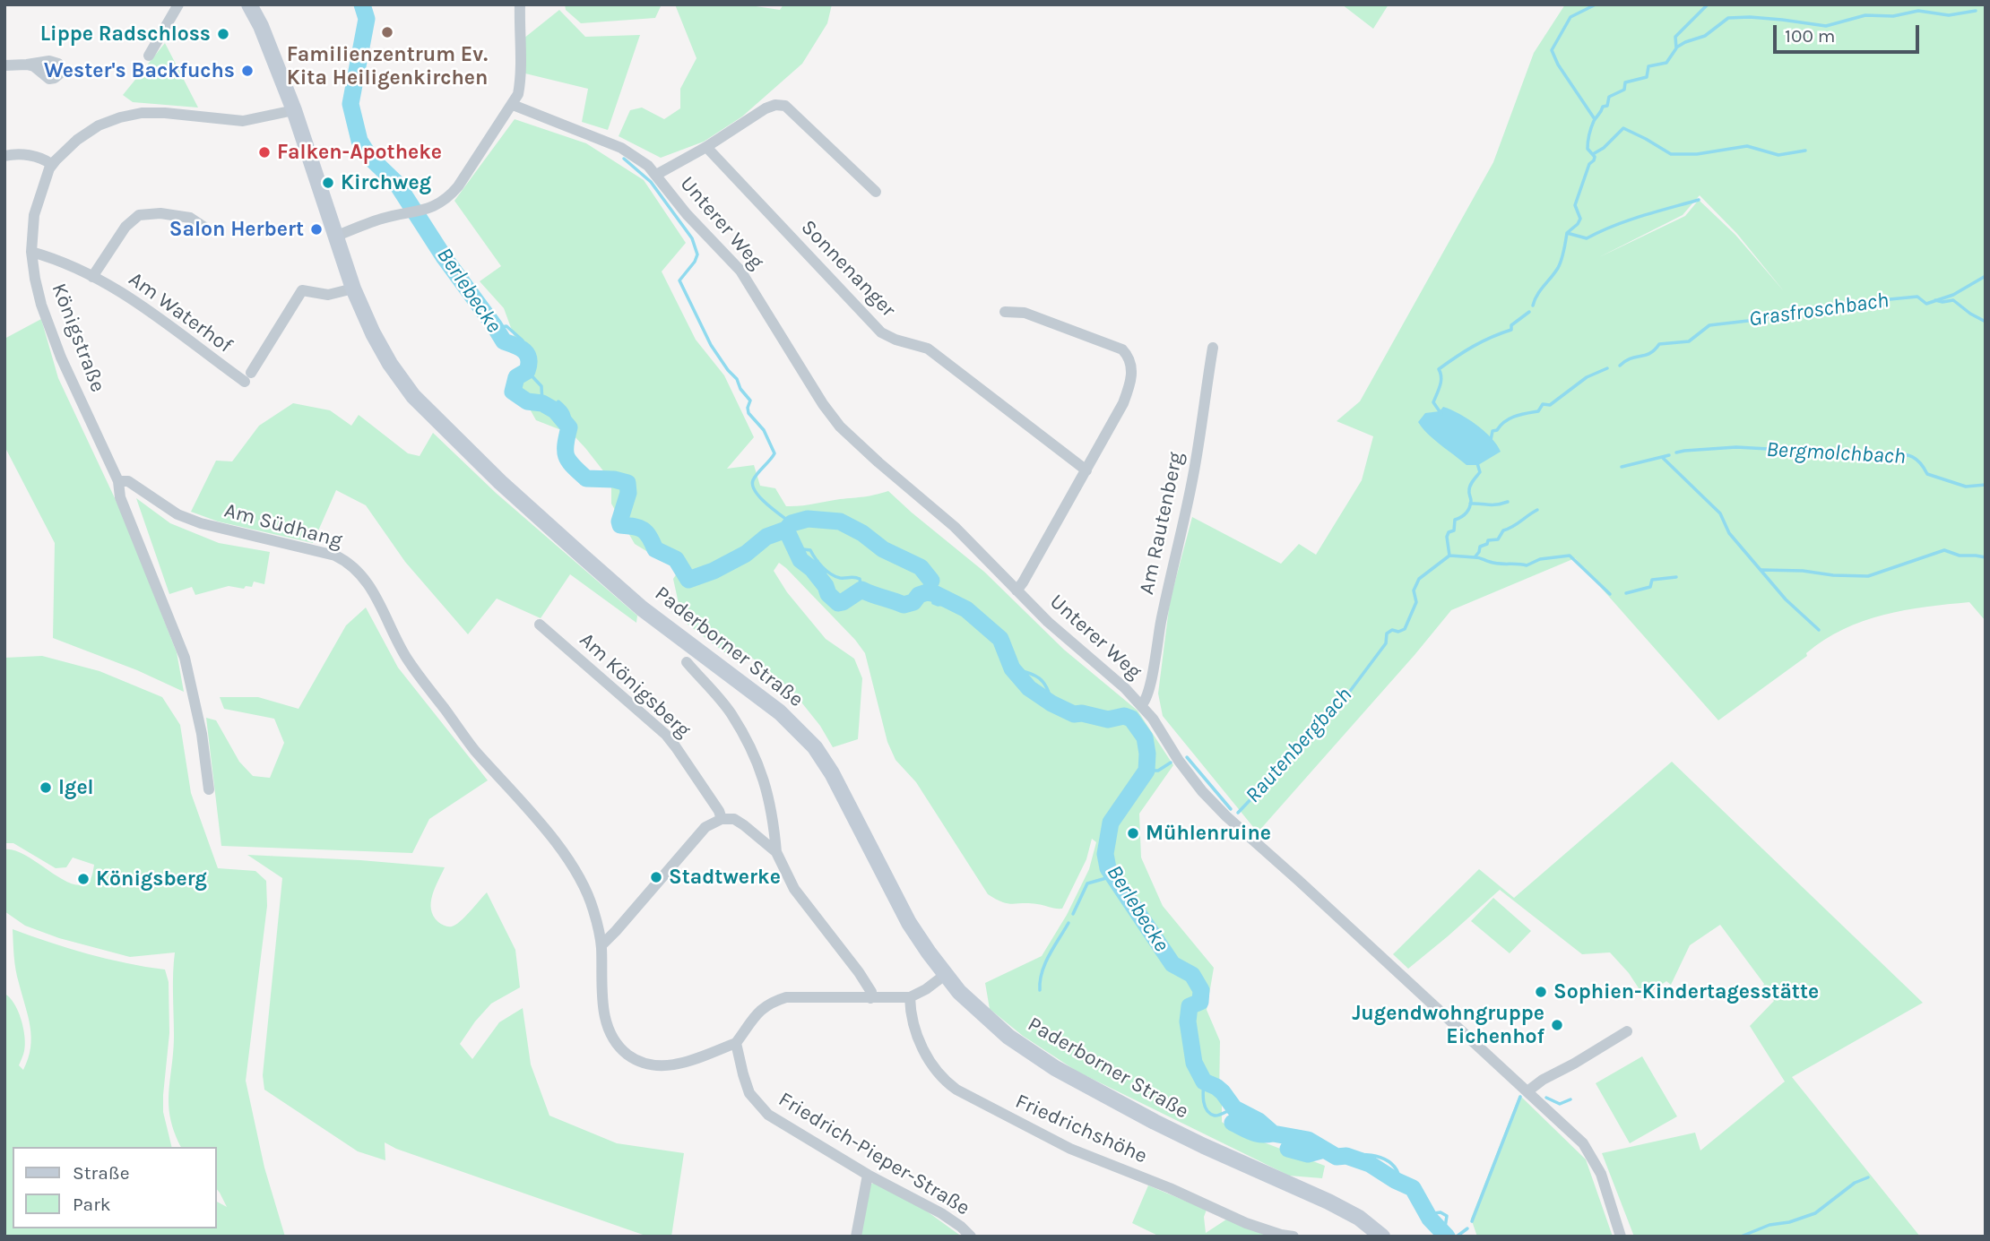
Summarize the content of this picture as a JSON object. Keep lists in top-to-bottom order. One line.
{"streets":{"main road":["Paderborner Straße"],"street":["Unterer Weg","Sonnenanger","Am Waterhof","Königstraße","Am Rautenberg","Am Südhang","Am Königsberg","Friedrichshöhe","Friedrich-Pieper-Straße"]},"crossings":[["Unterer Weg","Am Rautenberg"],["Am Waterhof","Königstraße"],["Am Waterhof","Paderborner Straße"],["Königstraße","Am Südhang"],["Königstraße","Paderborner Straße"],["Am Südhang","Friedrich-Pieper-Straße"]],"water":["Berlebecke","Grasfroschbach","Bergmolchbach","Rautenbergbach"],"places":["Familienzentrum Ev. Kita Heiligenkirchen","Lippe Radschloss","Wester's Backfuchs","Falken-Apotheke","Kirchweg","Salon Herbert","Igel","Mühlenruine","Stadtwerke","Königsberg","Sophien-Kindertagesstätte","Jugendwohngruppe Eichenhof"],"legend":["Straße","Park"],"scale_bar":"100 m"}
